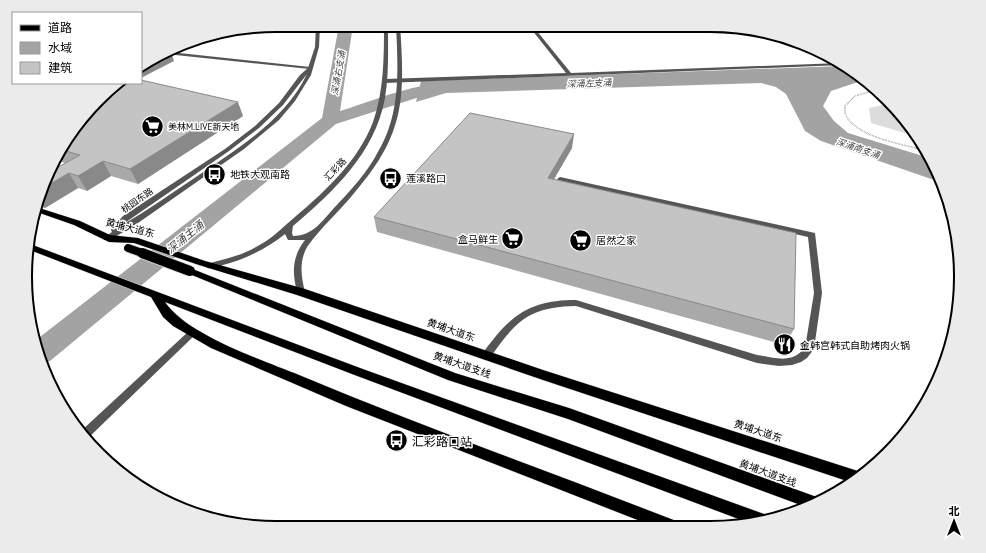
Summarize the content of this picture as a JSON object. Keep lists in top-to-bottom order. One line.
{"streets":{"main road":["黄埔大道东","黄埔大道支线"],"street":["汇彩路","桃园东路"]},"crossings":[["汇彩路","黄埔大道东"],["桃园东路","黄埔大道东"],["桃园东路","黄埔大道支线"],["黄埔大道东","黄埔大道支线"]],"water":["深涌右支涌","深涌左支涌","深涌南支涌","深涌主涌"],"places":{"supermarket":["美林M.LIVE新天地","盒马鲜生","居然之家"],"bus stop":["地铁大观南路","莲溪路口","汇彩路口站"],"restaurant":["金韩宫韩式自助烤肉火锅"]},"legend":["道路","水域","建筑"],"north":"top"}
